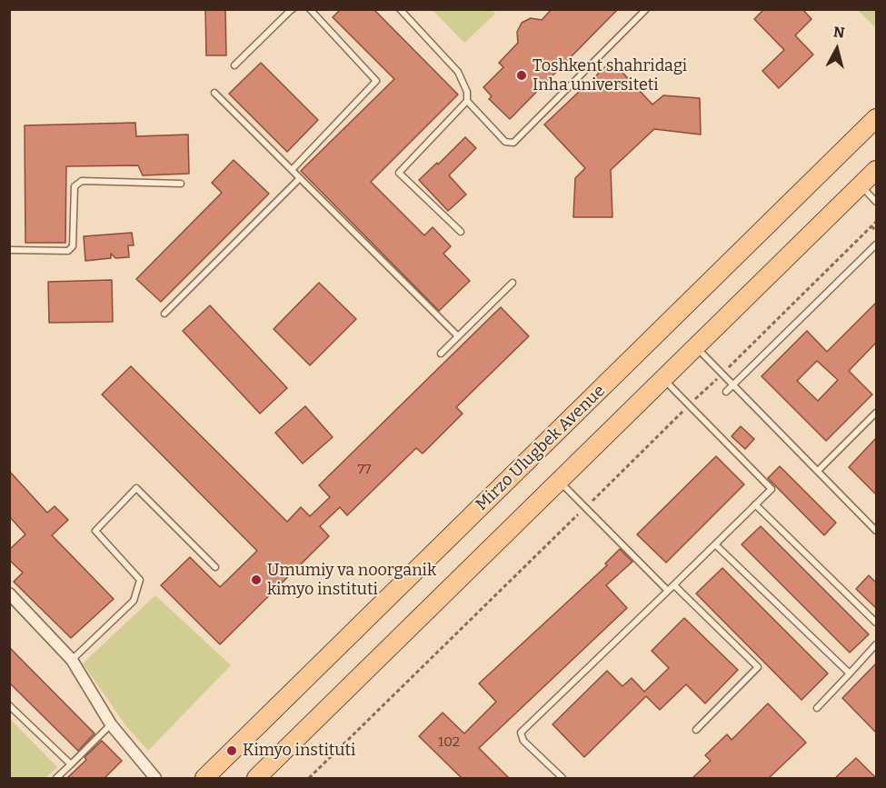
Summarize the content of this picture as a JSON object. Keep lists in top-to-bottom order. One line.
{"streets":{"main road":["Mirzo Ulugbek Avenue"]},"places":["Toshkent shahridagi Inha universiteti","Umumiy va noorganik kimyo instituti","Kimyo instituti"],"house_numbers":["77","102"],"north":"top"}
